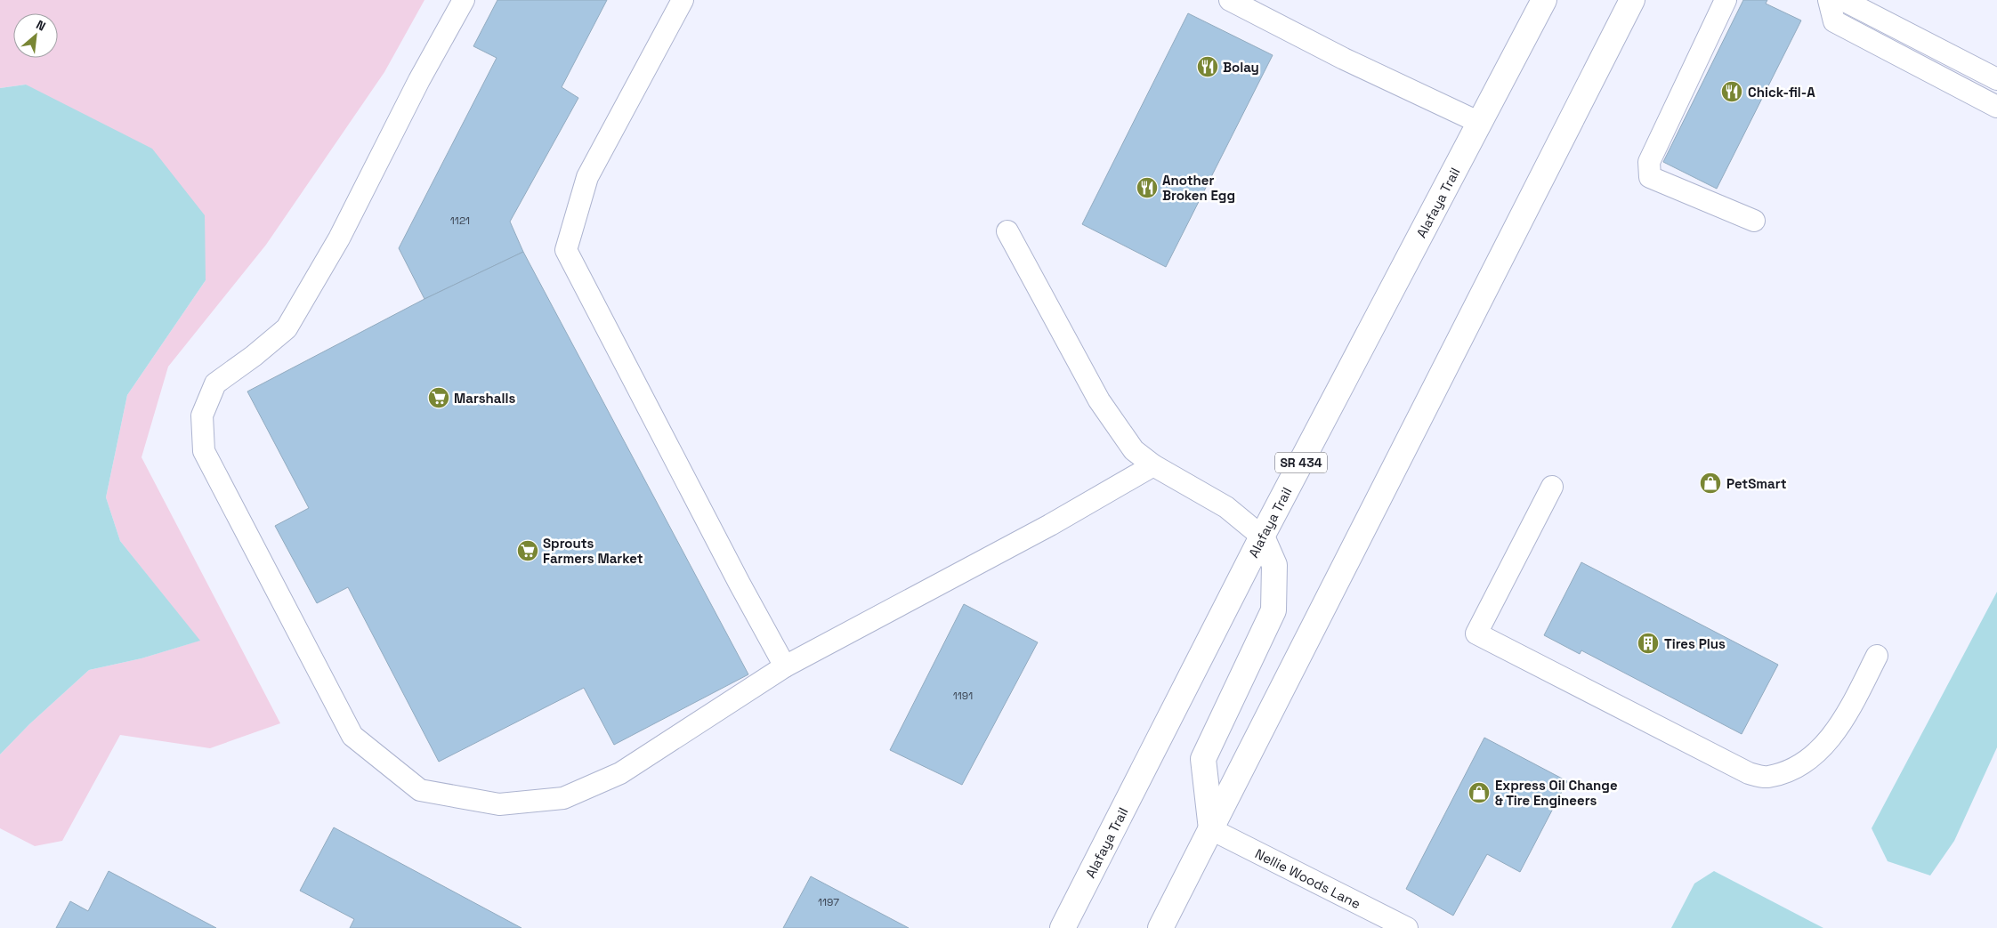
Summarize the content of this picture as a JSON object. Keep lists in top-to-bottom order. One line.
{"streets":{"main road":["Alafaya Trail","SR 434"],"lane":["Nellie Woods Lane"]},"places":{"restaurant":["Bolay","Chick-fil-A","Another Broken Egg"],"supermarket":["Marshalls","Sprouts Farmers Market"],"shop":["PetSmart","Express Oil Change & Tire Engineers"],"building":["Tires Plus"]},"house_numbers":["1121","1191","1197"],"north":"top right"}
